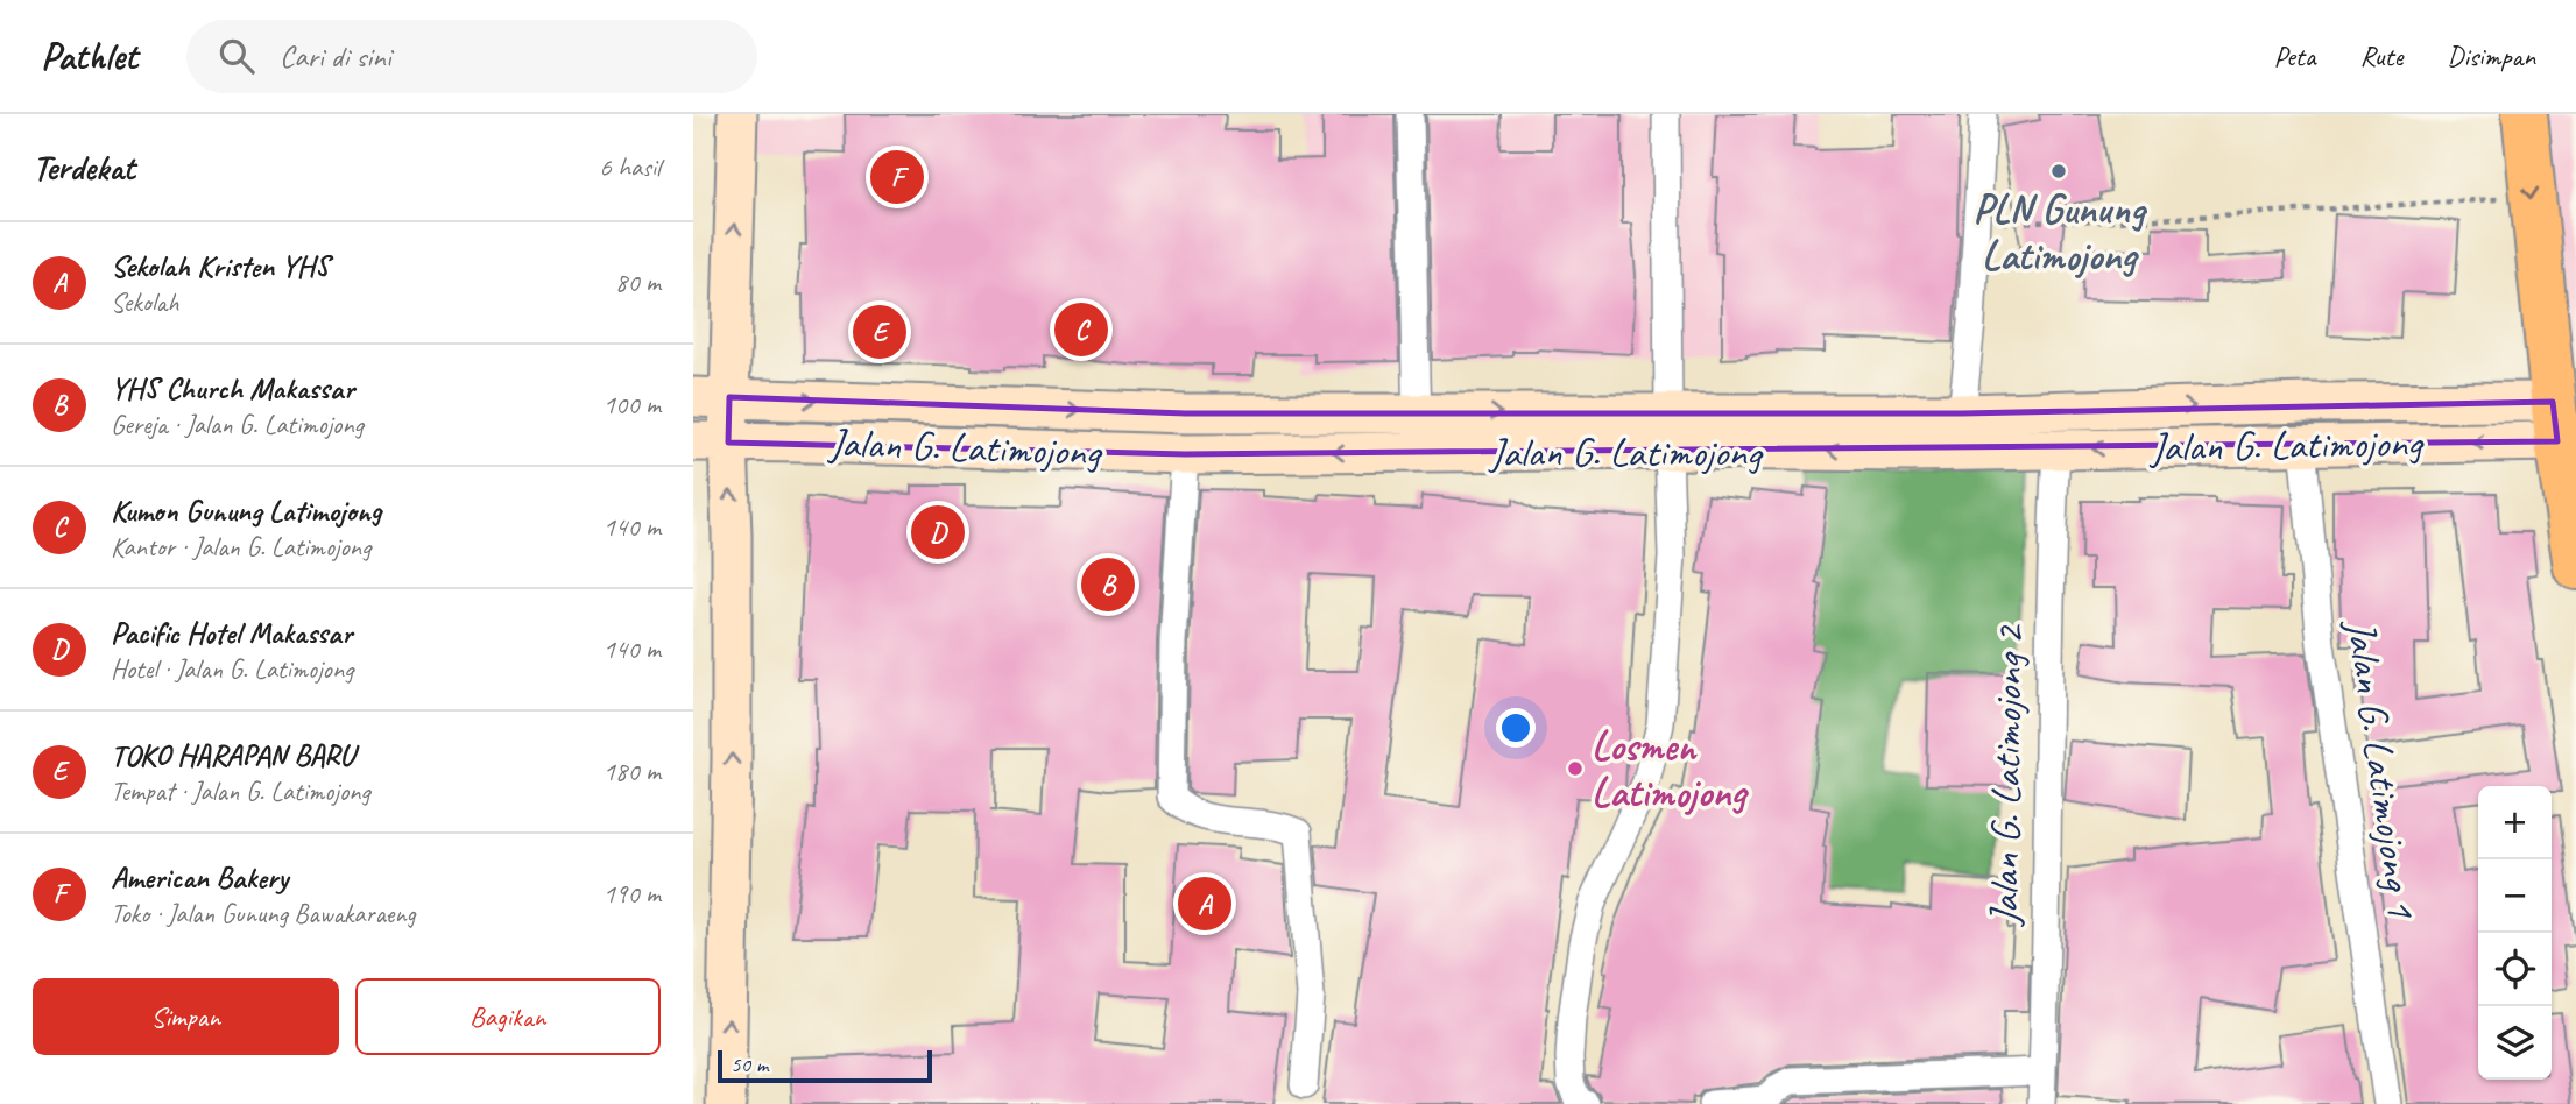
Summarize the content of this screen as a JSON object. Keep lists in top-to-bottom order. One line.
{"streets":{"main road":["Jalan G. Latimojong"],"street":["Jalan G. Latimojong 1","Jalan G. Latimojong 2"]},"crossings":[["Jalan G. Latimojong","Jalan G. Latimojong 1"],["Jalan G. Latimojong","Jalan G. Latimojong 2"]],"places":["PLN Gunung Latimojong","Losmen Latimojong"],"scale_bar":"50 m","page":{"header":"Pathlet","search":"Cari di sini","nav":["Peta","Rute","Disimpan"],"heading":["Terdekat","6 hasil"],"pins":["F","C","E","D","B","A"],"list":[{"mark":"A","name":"Sekolah Kristen YHS","note":"Sekolah","value":"80 m"},{"mark":"B","name":"YHS Church Makassar","note":"Gereja · Jalan G. Latimojong","value":"100 m"},{"mark":"C","name":"Kumon Gunung Latimojong","note":"Kantor · Jalan G. Latimojong","value":"140 m"},{"mark":"D","name":"Pacific Hotel Makassar","note":"Hotel · Jalan G. Latimojong","value":"140 m"},{"mark":"E","name":"TOKO HARAPAN BARU","note":"Tempat · Jalan G. Latimojong","value":"180 m"},{"mark":"F","name":"American Bakery","note":"Toko · Jalan Gunung Bawakaraeng","value":"190 m"}],"map_buttons":["+","−"],"buttons":["Simpan","Bagikan"],"scale":"50 m"}}
